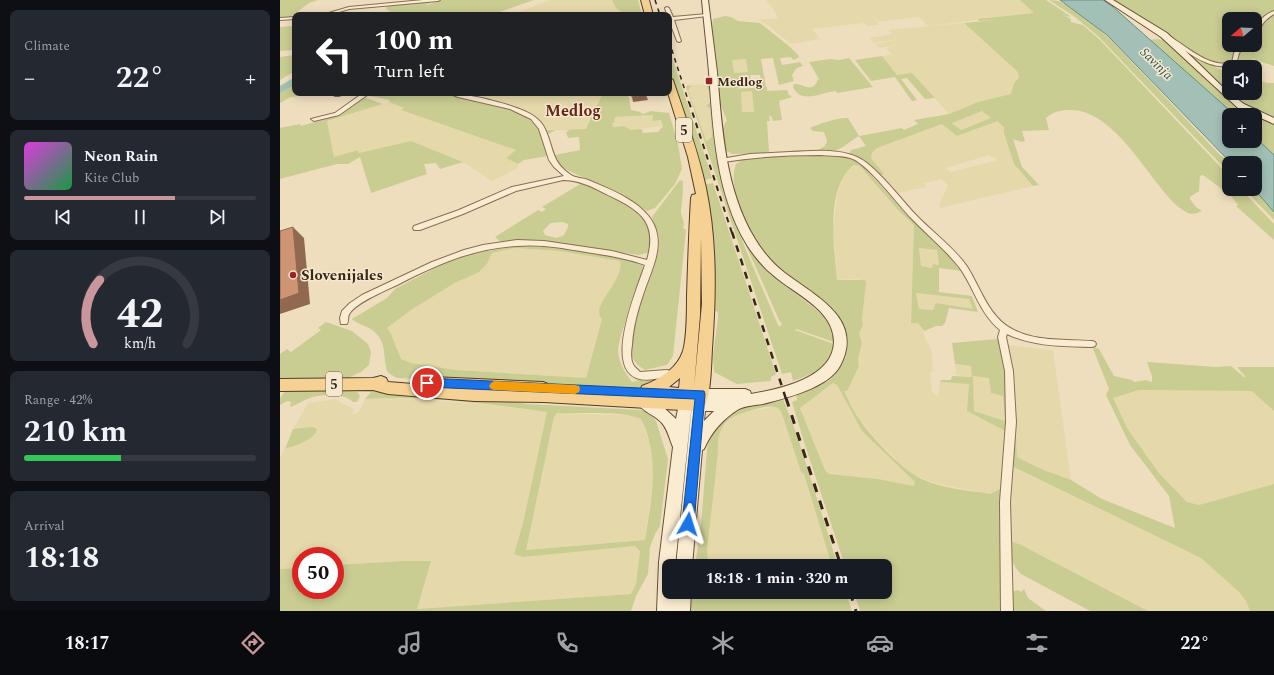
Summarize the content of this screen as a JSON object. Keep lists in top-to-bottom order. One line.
{"streets":{"main road":["5"]},"districts":["Medlog"],"water":["Savinja"],"places":{"transit":["Medlog"],"other":["Slovenijales"]},"north":"left","page":{"tile":["Climate",["Range · 42%","210 km"],["Arrival","18:18"]],"map_buttons":["+","−"],"turn":["100 m","Turn left"],"heat":["−","22°","+"],"song":["Neon Rain","Kite Club"],"limit":"50","trip":"18:18 · 1 min · 320 m","tabs":["18:17","22°"],"gauge":["42","km/h"]}}
